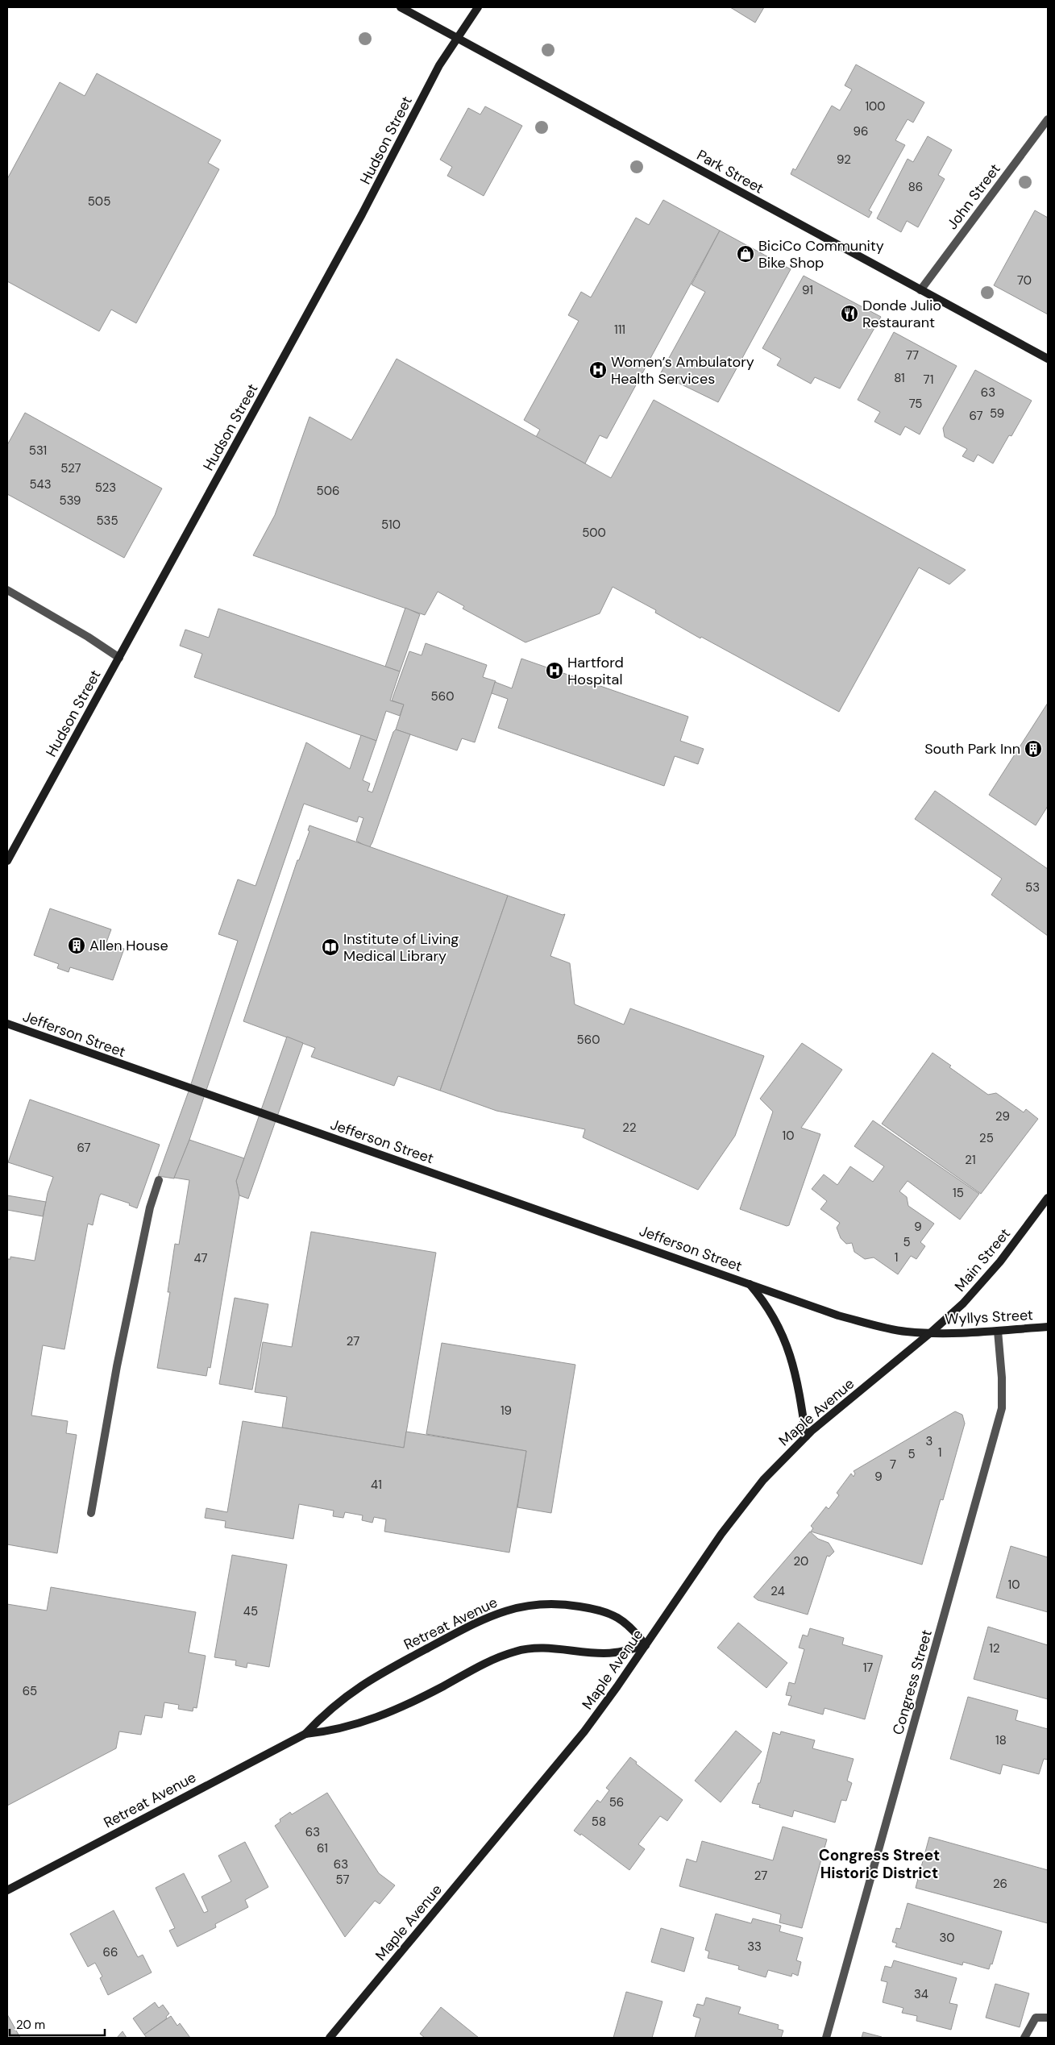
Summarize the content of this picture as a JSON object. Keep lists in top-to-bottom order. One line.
{"streets":{"main road":["Hudson Street","Park Street","Jefferson Street","Main Street","Wyllys Street","Maple Avenue","Retreat Avenue"],"street":["John Street","Congress Street"]},"crossings":[["Hudson Street","Park Street"],["Park Street","John Street"],["Jefferson Street","Main Street"],["Jefferson Street","Wyllys Street"],["Jefferson Street","Maple Avenue"],["Main Street","Wyllys Street"],["Main Street","Maple Avenue"],["Wyllys Street","Maple Avenue"],["Wyllys Street","Congress Street"],["Maple Avenue","Retreat Avenue"]],"districts":["Congress Street Historic District"],"places":{"shop":["BiciCo Community Bike Shop"],"restaurant":["Donde Julio Restaurant"],"hospital":["Women’s Ambulatory Health Services","Hartford Hospital"],"building":["South Park Inn","Allen House"],"library":["Institute of Living Medical Library"]},"house_numbers":["100","96","92","86","505","70","91","111","77","81","71","63","75","59","67","531","527","543","523","506","539","535","510","500","560","53","560","29","22","10","25","67","21","15","9","5","1","47","27","19","3","1","5","7","9","41","20","10","24","45","12","17","65","18","56","58","63","61","63","27","57","26","30","33","66","34"],"scale_bar":"20 m"}
